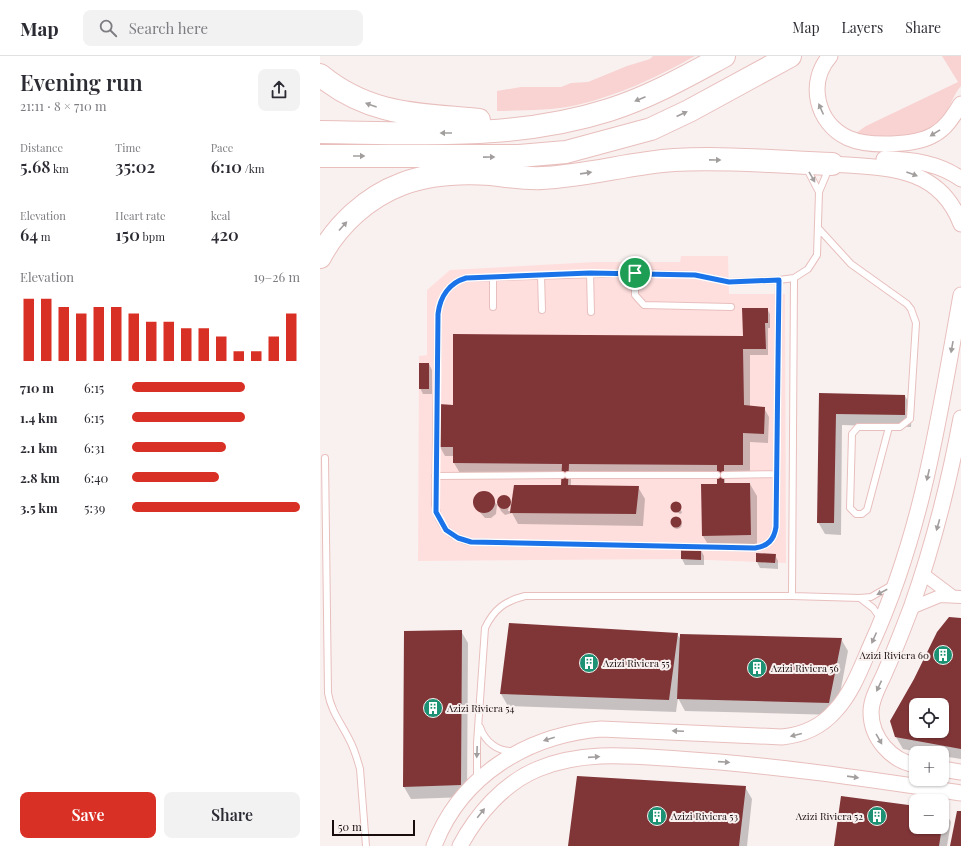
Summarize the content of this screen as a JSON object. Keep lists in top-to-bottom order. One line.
{"places":{"building":["Azizi Riviera 60","Azizi Riviera 55","Azizi Riviera 56","Azizi Riviera 54","Azizi Riviera 53","Azizi Riviera 52"]},"scale_bar":"50 m","page":{"header":"Map","search":"Search here","nav":["Map","Layers","Share"],"heading":["Evening run","21:11 · 8 × 710 m"],"stats":[["Distance","5.68 km"],["Time","35:02"],["Pace","6:10 /km"],["Elevation","64 m"],["Heart rate","150 bpm"],["kcal","420"]],"chart":["Elevation","19–26 m"],"list":[{"name":"710 m","note":"6:15"},{"name":"1.4 km","note":"6:15"},{"name":"2.1 km","note":"6:31"},{"name":"2.8 km","note":"6:40"},{"name":"3.5 km","note":"5:39"}],"map_buttons":["+","−"],"buttons":["Save","Share"],"scale":"50 m"}}
